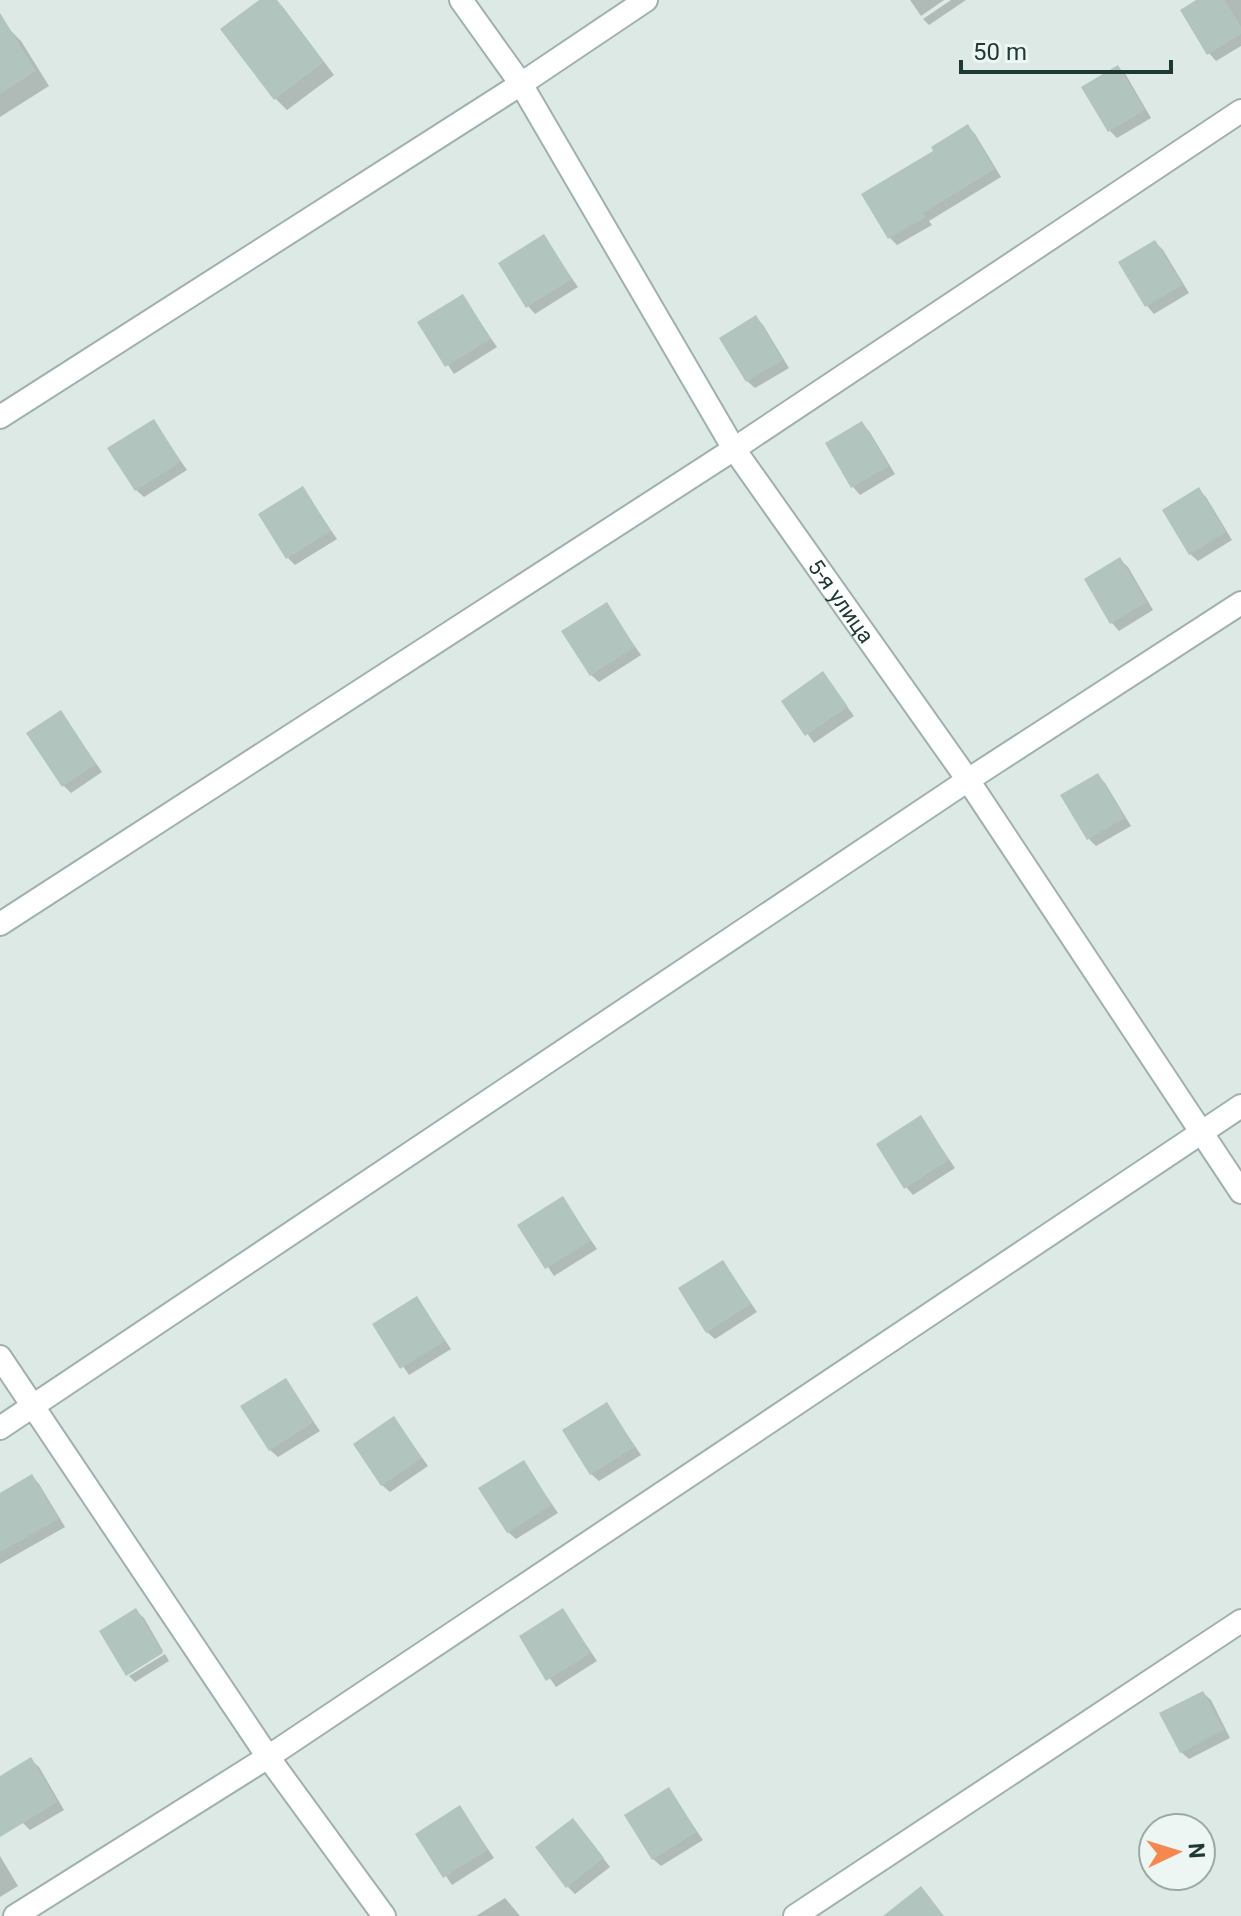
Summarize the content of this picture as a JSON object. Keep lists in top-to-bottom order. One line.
{"streets":{"street":["5-я улица"]},"scale_bar":"50 m","north":"right"}
